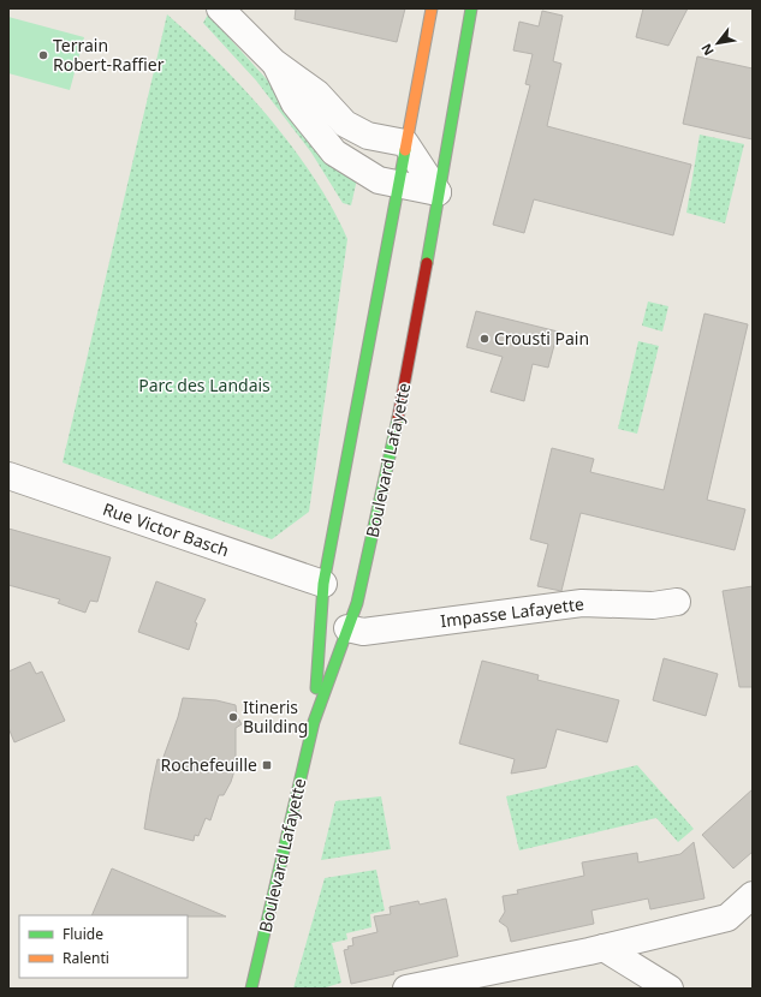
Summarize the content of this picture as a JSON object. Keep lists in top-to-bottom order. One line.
{"streets":{"main road":["Boulevard Lafayette"],"street":["Rue Victor Basch","Impasse Lafayette"]},"crossings":[["Boulevard Lafayette","Rue Victor Basch"],["Boulevard Lafayette","Impasse Lafayette"]],"parks":["Parc des Landais"],"places":{"other":["Terrain Robert-Raffier","Crousti Pain","Itineris Building"],"transit":["Rochefeuille"]},"legend":["Fluide","Ralenti"],"north":"bottom left"}
